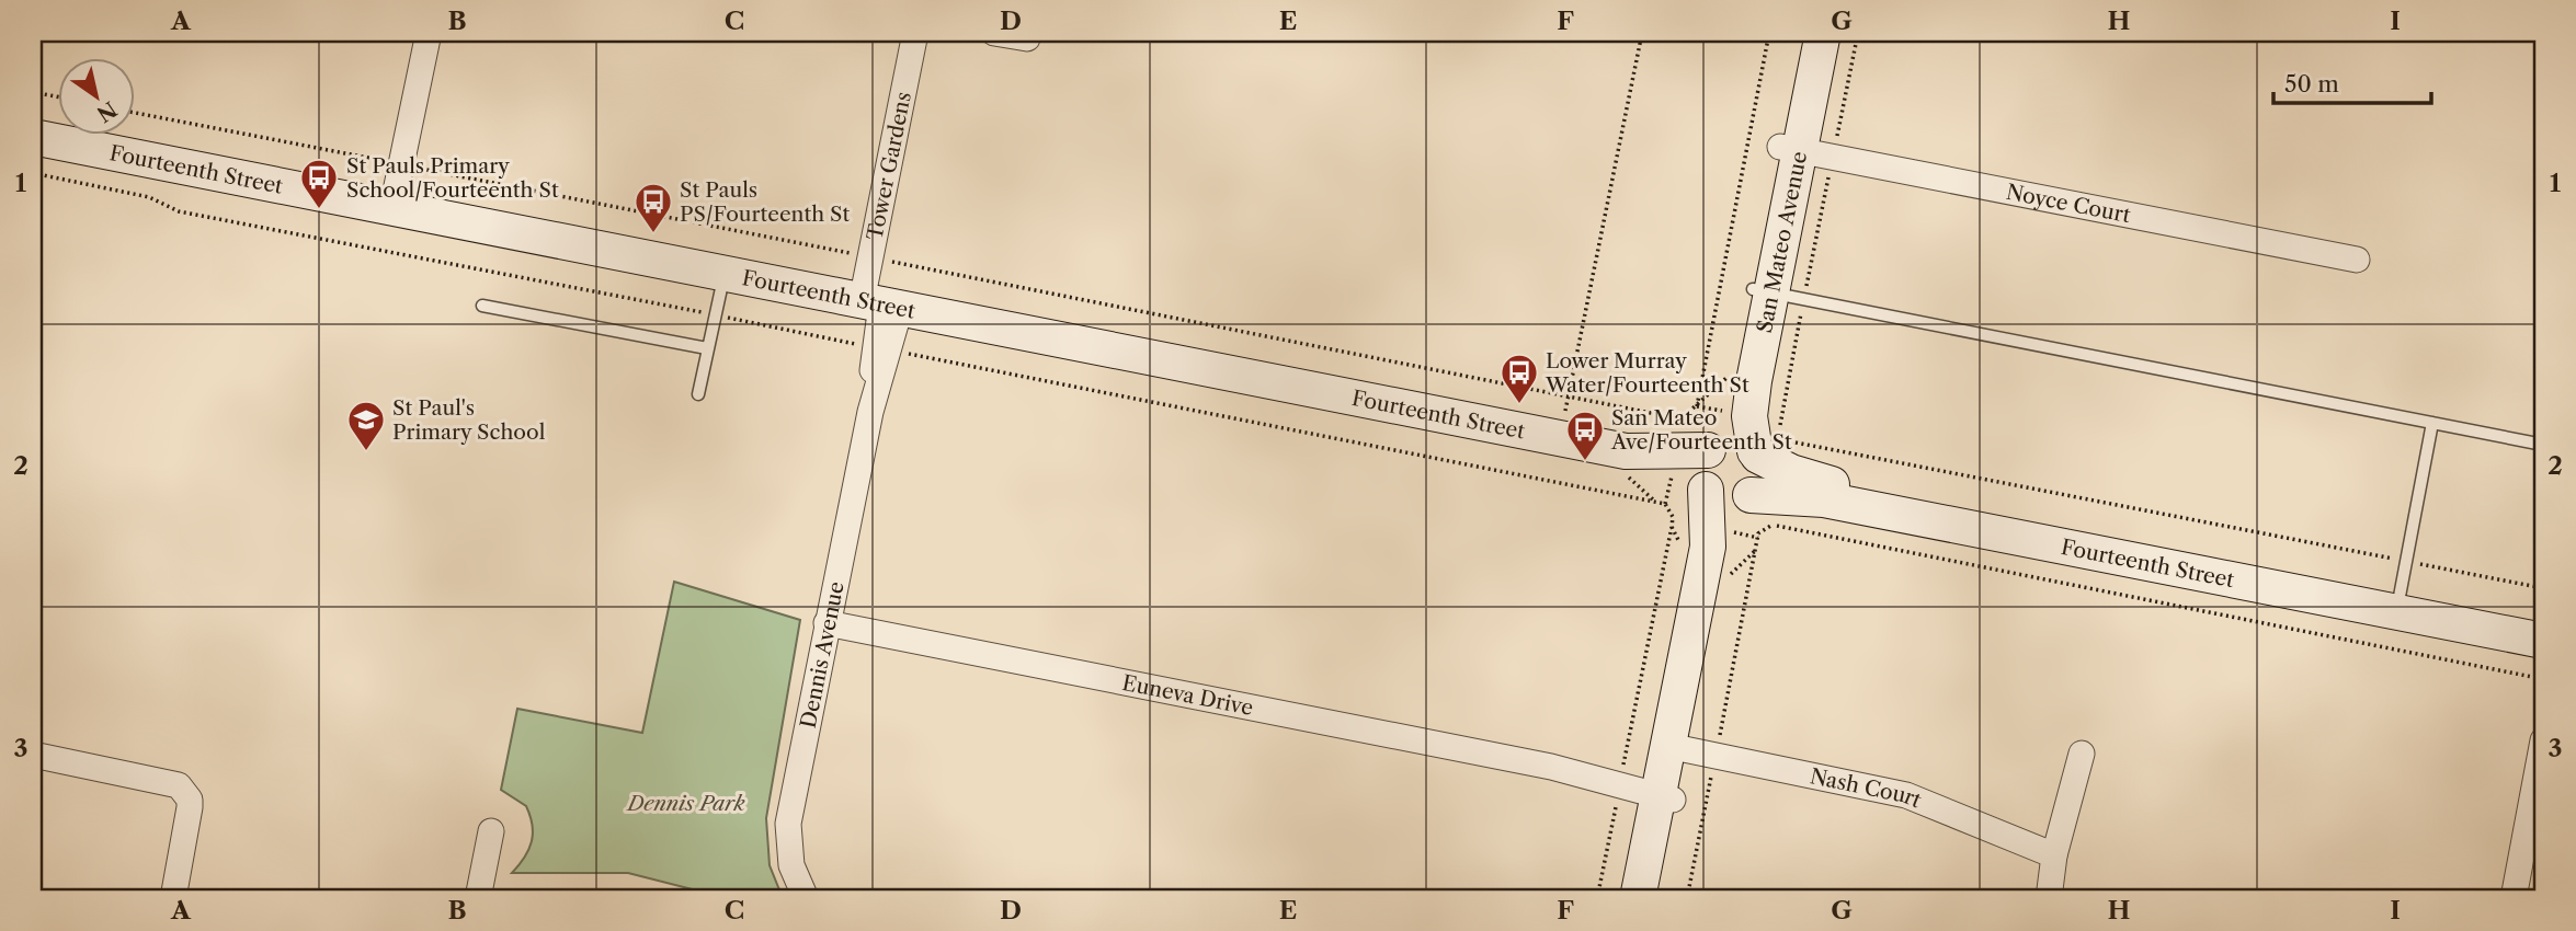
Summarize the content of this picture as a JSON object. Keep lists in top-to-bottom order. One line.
{"streets":{"street":["Tower Gardens","Fourteenth Street","Noyce Court","San Mateo Avenue","Dennis Avenue","Euneva Drive","Nash Court"]},"crossings":[["Tower Gardens","Fourteenth Street"],["Tower Gardens","Dennis Avenue"],["Fourteenth Street","San Mateo Avenue"],["Fourteenth Street","Dennis Avenue"],["Noyce Court","San Mateo Avenue"],["Dennis Avenue","Euneva Drive"],["Euneva Drive","Nash Court"]],"parks":["Dennis Park"],"places":{"bus stop":["St Pauls Primary School/Fourteenth St","St Pauls PS/Fourteenth St","Lower Murray Water/Fourteenth St","San Mateo Ave/Fourteenth St"],"school or university":["St Paul's Primary School"]},"scale_bar":"50 m","north":"bottom right","grid":{"columns":["A","B","C","D","E","F","G","H","I"],"rows":["1","2","3"]}}
